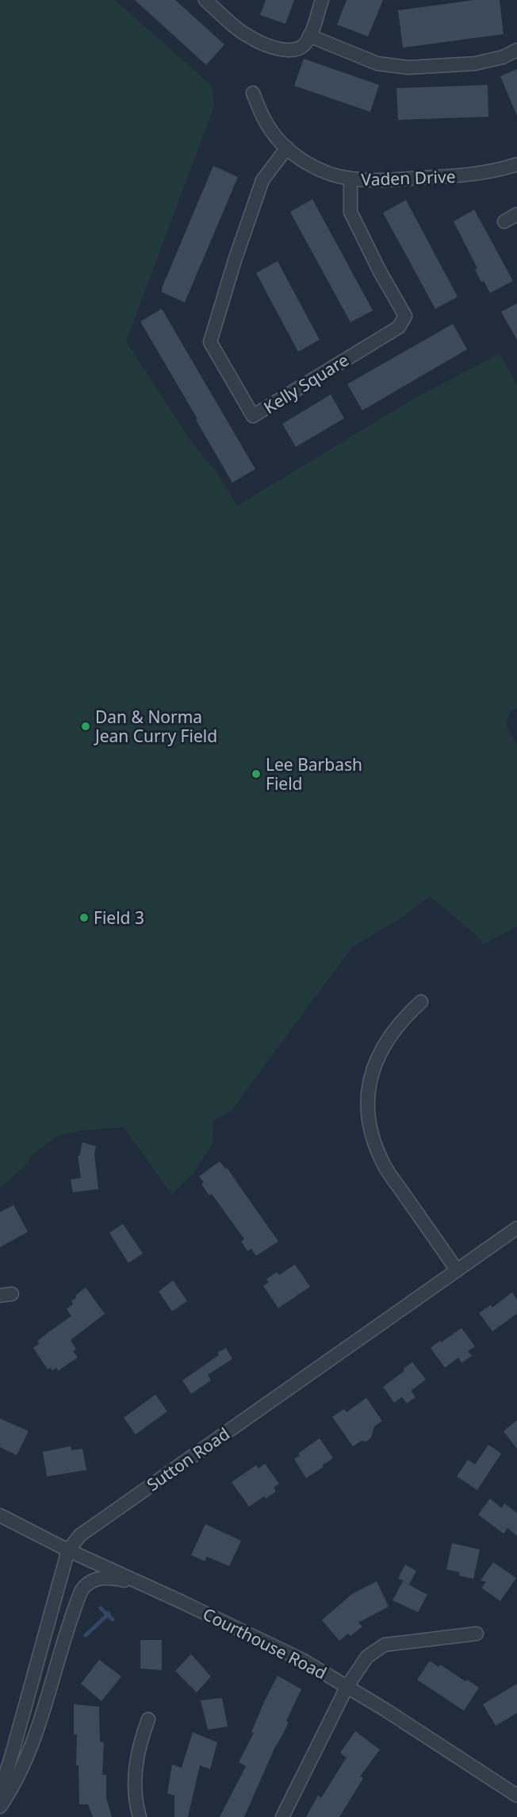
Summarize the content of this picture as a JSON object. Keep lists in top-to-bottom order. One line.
{"streets":{"street":["Vaden Drive","Kelly Square","Sutton Road","Courthouse Road"]},"crossings":[["Vaden Drive","Kelly Square"],["Sutton Road","Courthouse Road"]],"places":["Dan & Norma Jean Curry Field","Lee Barbash Field","Field 3"]}
